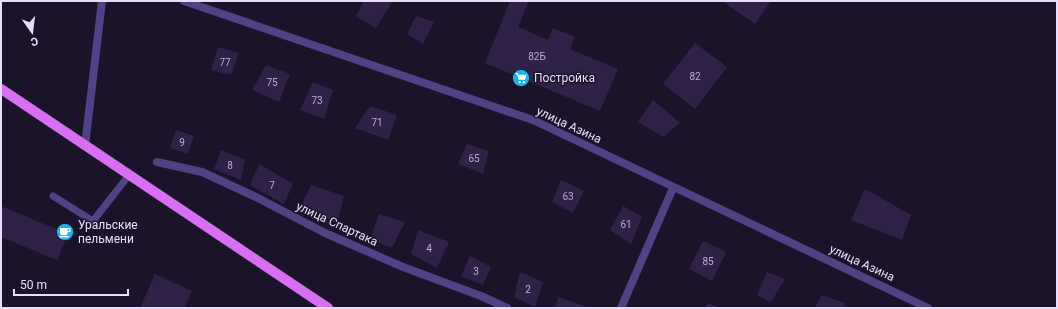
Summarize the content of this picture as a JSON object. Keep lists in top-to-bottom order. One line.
{"streets":{"street":["улица Азина","улица Спартака"]},"places":{"supermarket":["Постройка"],"cafe":["Уральские пельмени"]},"house_numbers":["82Б","77","82","75","73","71","9","65","8","7","63","61","4","85","3","2"],"scale_bar":"50 m","north":"bottom"}
